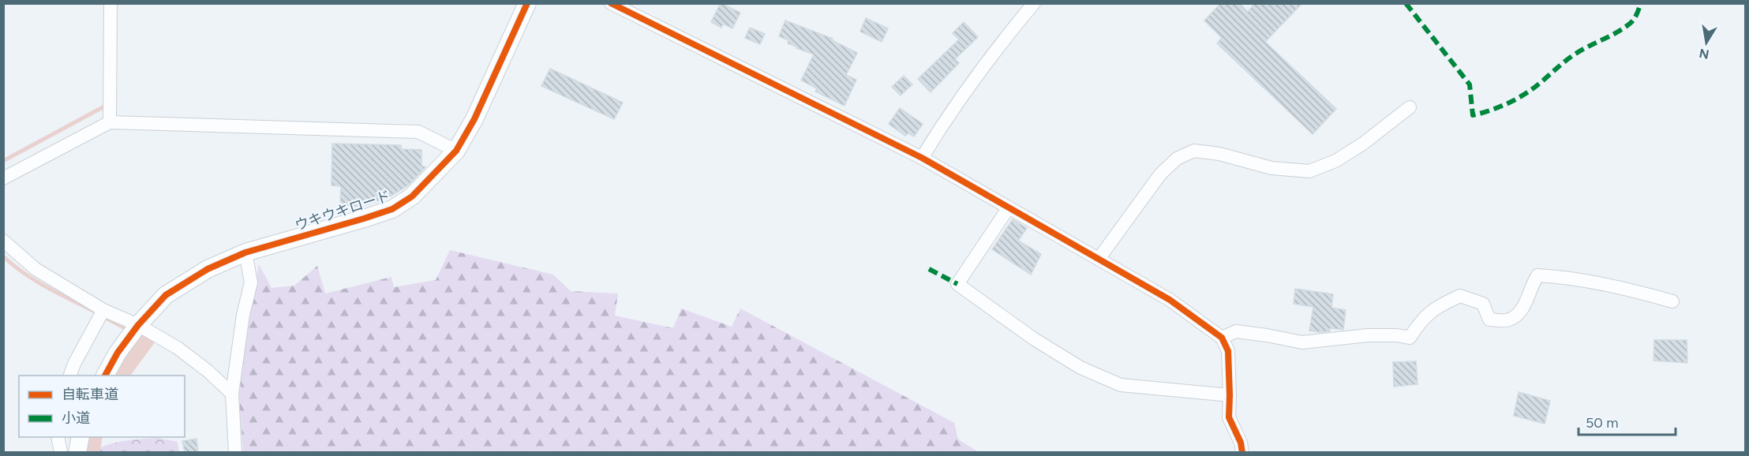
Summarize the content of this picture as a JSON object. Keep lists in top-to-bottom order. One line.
{"streets":{"street":["ウキウキロード"]},"legend":["自転車道","小道"],"scale_bar":"50 m","north":"bottom"}
